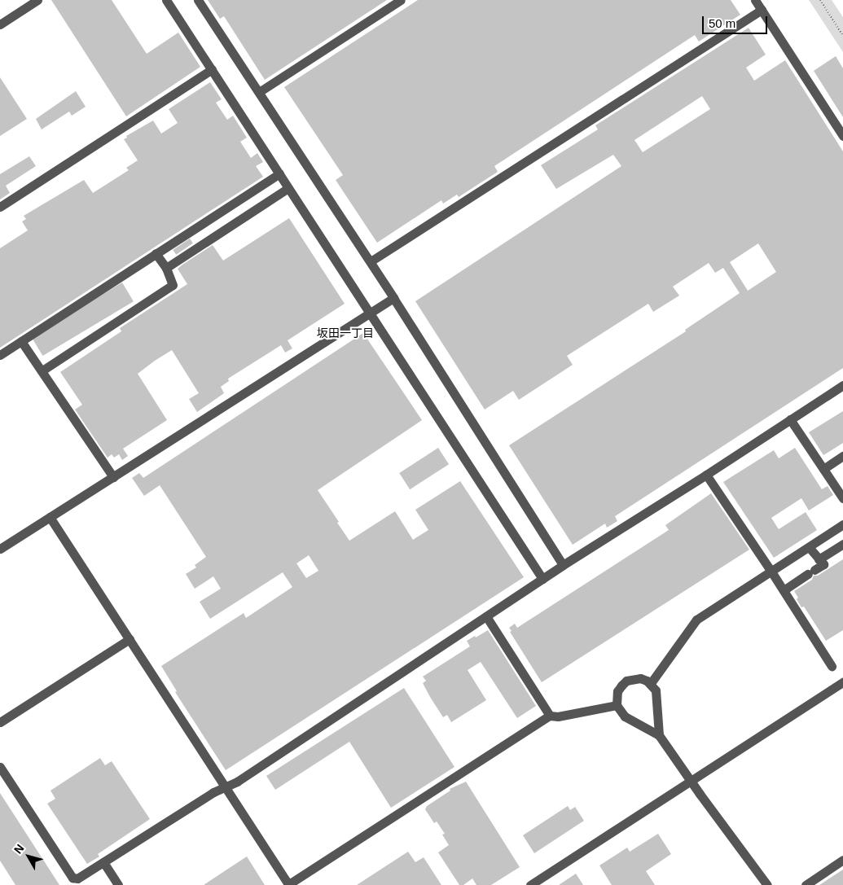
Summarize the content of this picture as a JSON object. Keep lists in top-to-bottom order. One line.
{"districts":["坂田一丁目"],"scale_bar":"50 m","north":"top left"}
